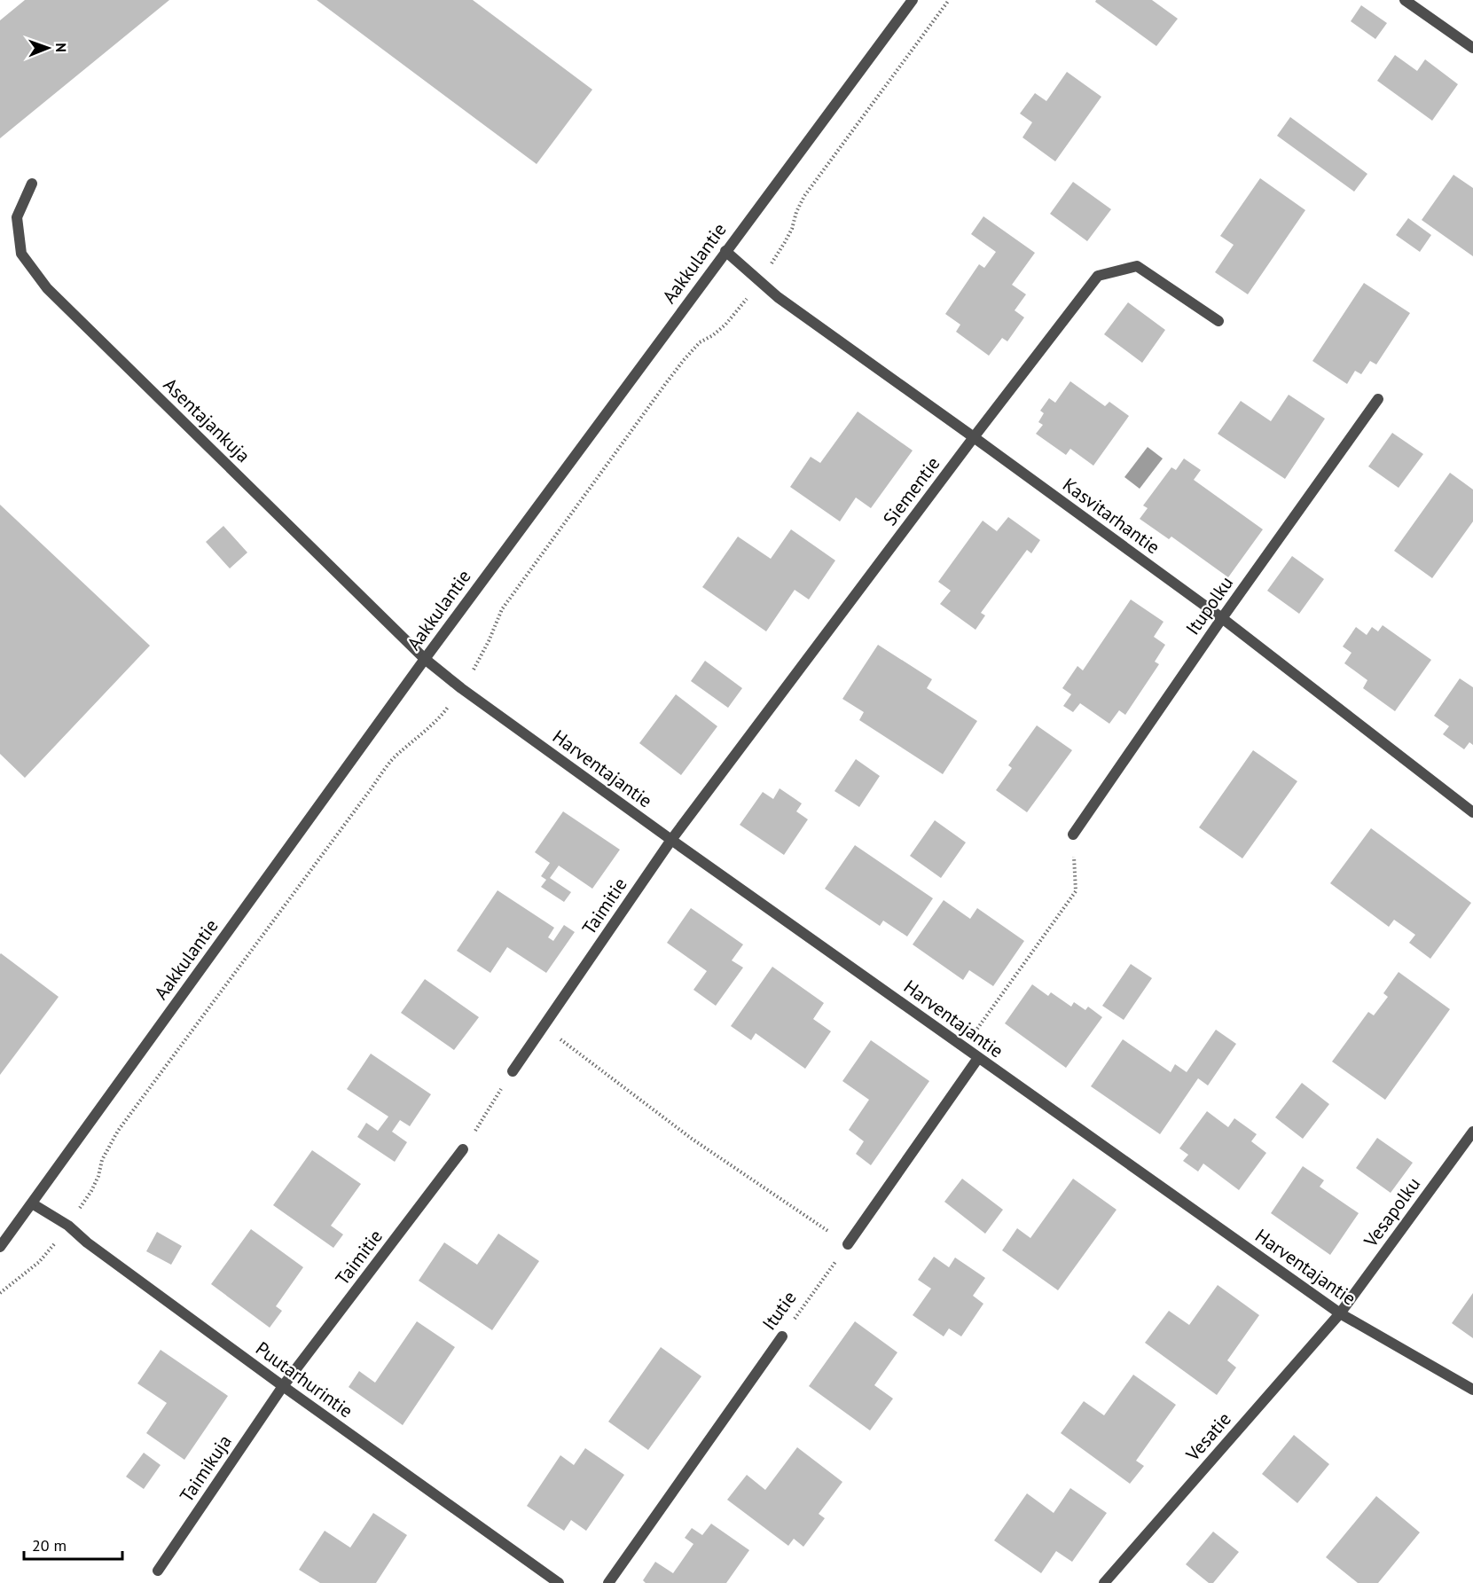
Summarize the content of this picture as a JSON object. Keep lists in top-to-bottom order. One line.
{"streets":{"street":["Aakkulantie","Asentajankuja","Siementie","Kasvitarhantie","Itupolku","Harventajantie","Taimitie","Vesapolku","Itutie","Puutarhurintie","Vesatie","Taimikuja"]},"crossings":[["Aakkulantie","Asentajankuja"],["Aakkulantie","Kasvitarhantie"],["Aakkulantie","Harventajantie"],["Aakkulantie","Puutarhurintie"],["Asentajankuja","Harventajantie"],["Siementie","Kasvitarhantie"],["Siementie","Harventajantie"],["Siementie","Taimitie"],["Kasvitarhantie","Itupolku"],["Harventajantie","Taimitie"],["Harventajantie","Vesapolku"],["Harventajantie","Vesatie"],["Taimitie","Puutarhurintie"],["Taimitie","Taimikuja"],["Vesapolku","Vesatie"],["Puutarhurintie","Taimikuja"]],"scale_bar":"20 m","north":"right"}
